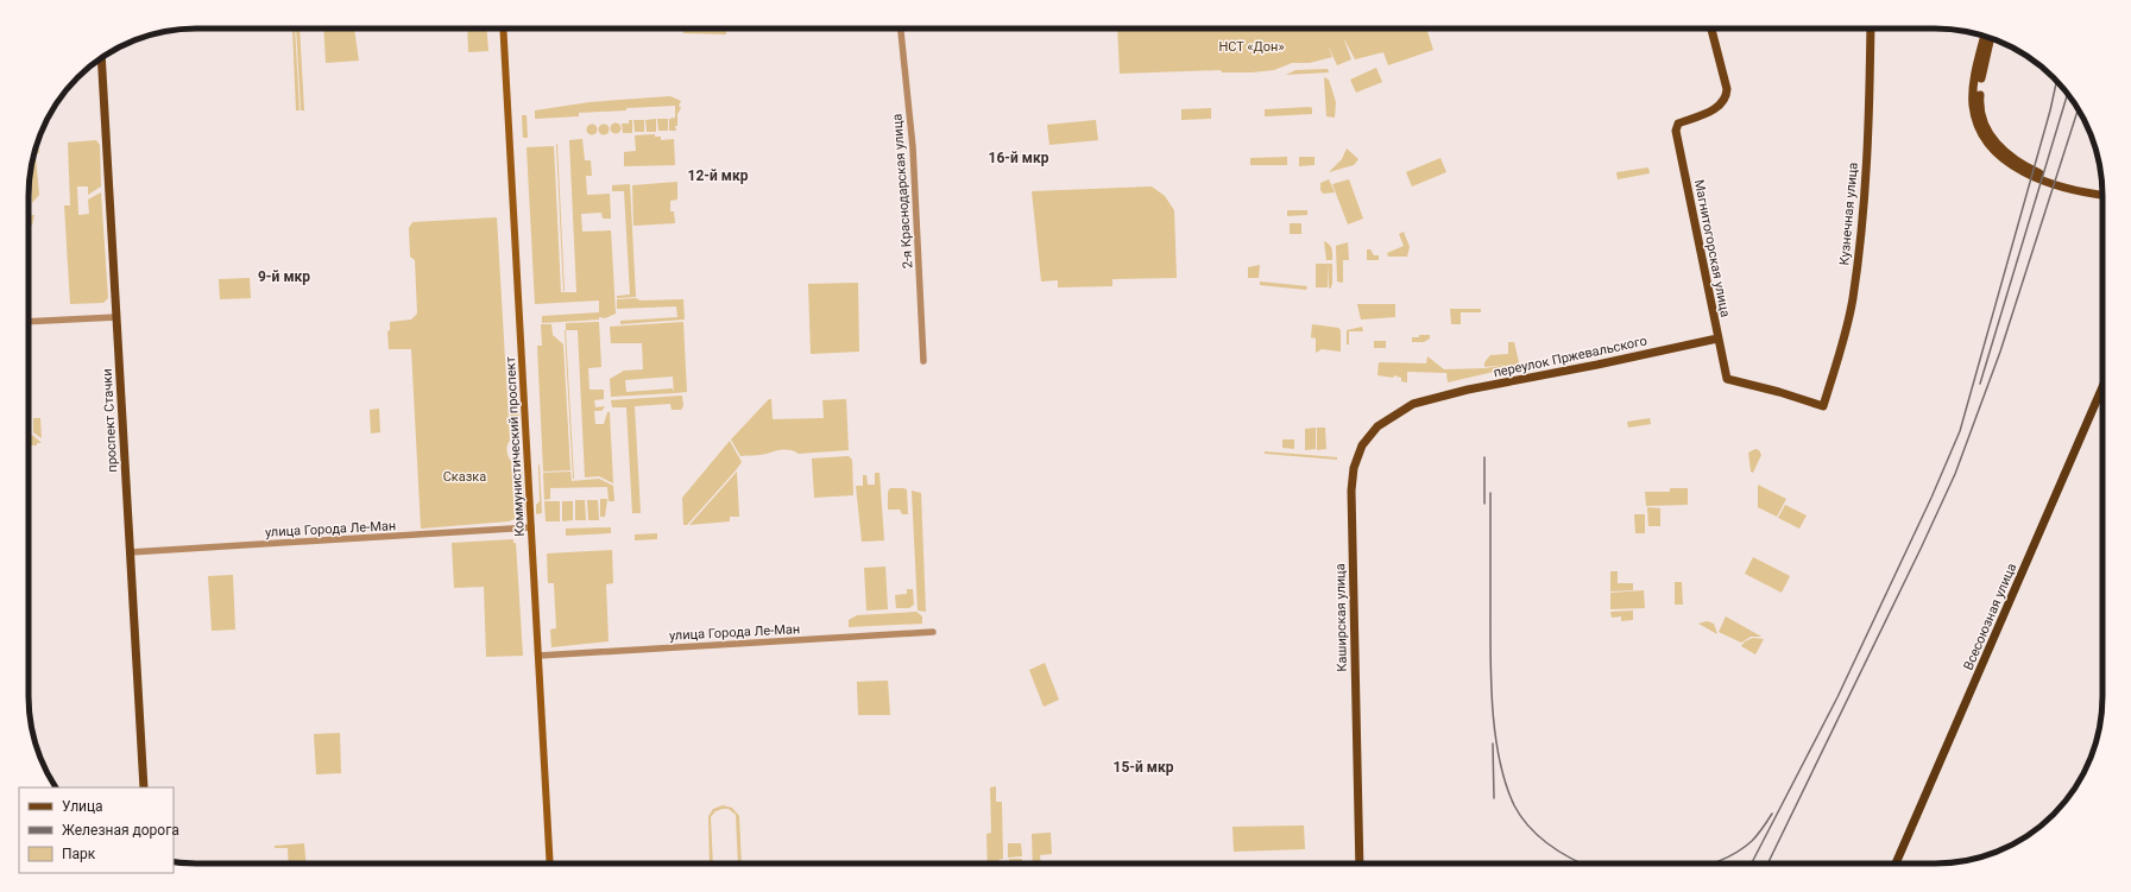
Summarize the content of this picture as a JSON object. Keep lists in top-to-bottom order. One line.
{"streets":{"highway":["Всесоюзная улица"],"main road":["Кузнечная улица","Магнитогорская улица","переулок Пржевальского","проспект Стачки","Коммунистический проспект","Каширская улица"],"street":["2-я Краснодарская улица","улица Города Ле-Ман"]},"crossings":[["Кузнечная улица","Магнитогорская улица"],["Магнитогорская улица","переулок Пржевальского"],["переулок Пржевальского","Каширская улица"],["проспект Стачки","улица Города Ле-Ман"],["Коммунистический проспект","улица Города Ле-Ман"]],"districts":["16-й мкр","12-й мкр","9-й мкр","15-й мкр"],"parks":["НСТ «Дон»","Сказка"],"legend":["Улица","Железная дорога","Парк"]}
